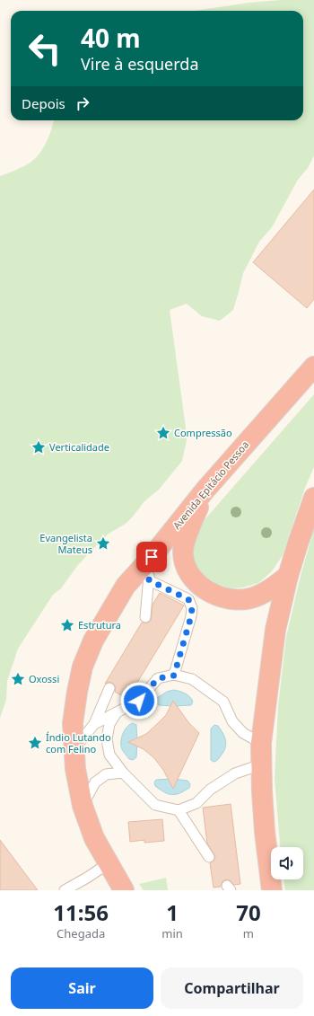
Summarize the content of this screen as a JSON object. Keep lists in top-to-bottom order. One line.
{"streets":{"highway":["Avenida Epitácio Pessoa"]},"places":{"place":["Compressão","Verticalidade","Evangelista Mateus","Estrutura","Oxossi","Índio Lutando com Felino"]},"page":{"turn":["40 m","Vire à esquerda"],"then":"Depois","eta":["11:56","Chegada","1","min","70","m"],"buttons":["Sair","Compartilhar"]}}
